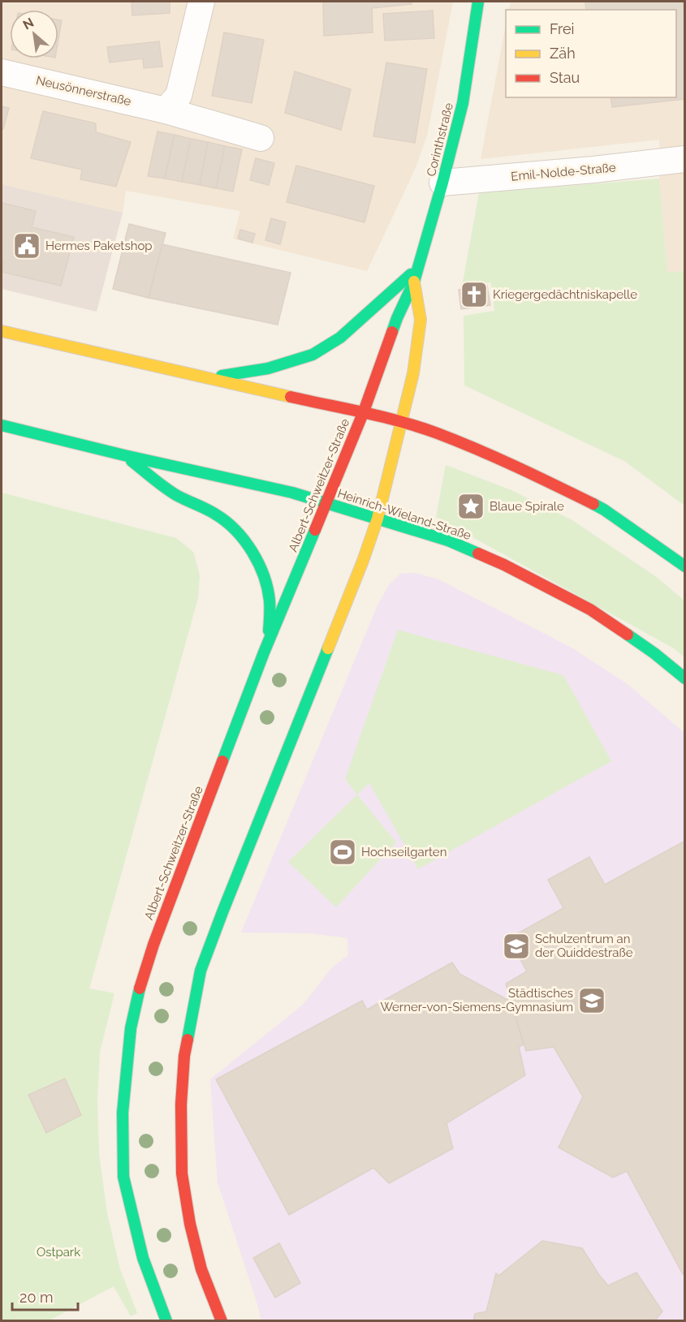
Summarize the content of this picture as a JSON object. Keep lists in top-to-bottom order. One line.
{"streets":{"main road":["Corinthstraße","Albert-Schweitzer-Straße","Heinrich-Wieland-Straße"],"street":["Neusönnerstraße","Emil-Nolde-Straße"]},"crossings":[["Corinthstraße","Emil-Nolde-Straße"],["Corinthstraße","Albert-Schweitzer-Straße"],["Corinthstraße","Heinrich-Wieland-Straße"],["Albert-Schweitzer-Straße","Heinrich-Wieland-Straße"]],"parks":["Ostpark"],"places":{"public building":["Hermes Paketshop"],"church":["Kriegergedächtniskapelle"],"place":["Blaue Spirale"],"sports":["Hochseilgarten"],"school or university":["Schulzentrum an der Quiddestraße","Städtisches Werner-von-Siemens-Gymnasium"]},"legend":["Frei","Zäh","Stau"],"scale_bar":"20 m","north":"top left"}
